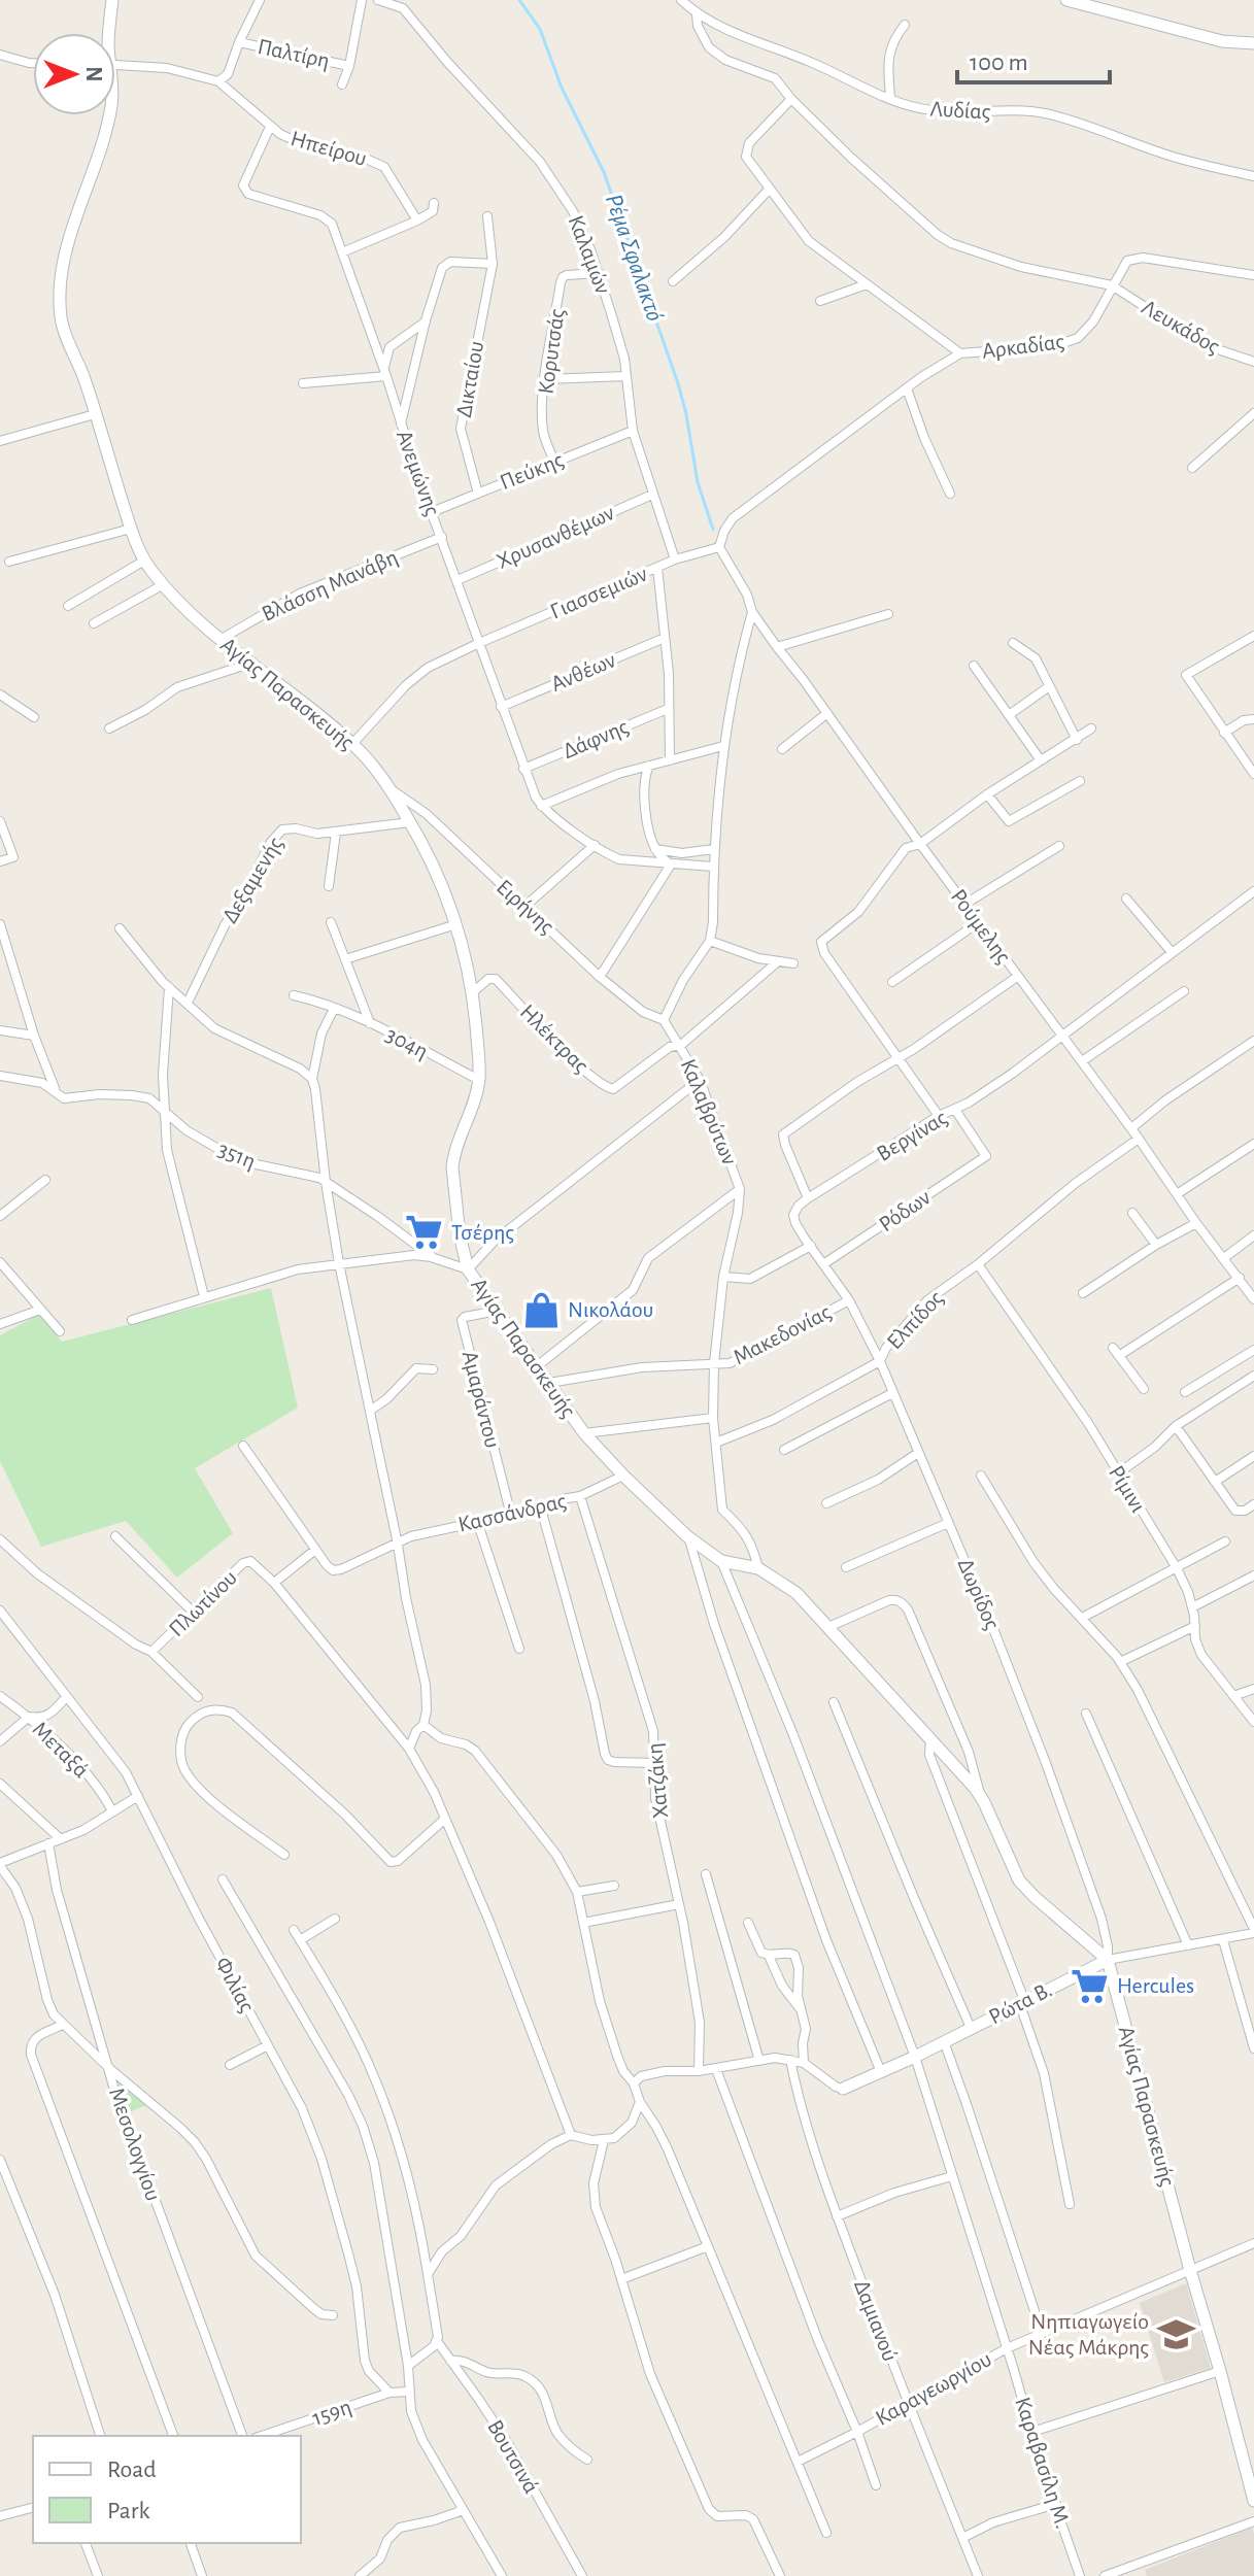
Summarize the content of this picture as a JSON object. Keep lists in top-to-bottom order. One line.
{"streets":{"street":["Παλτίρη","Λυδίας","Ηπείρου","Καλαμών","Λευκάδος","Αρκαδίας","Κορυτσάς","Δικταίου","Πεύκης","Ανεμώνης","Χρυσανθέμων","Βλάσση Μανάβη","Γιασσεμιών","Ανθέων","Αγίας Παρασκευής","Δάφνης","Δεξαμενής","Ειρήνης","Ρούμελης","Ηλέκτρας","304η","Καλαβρύτων","Βεργίνας","351η","Ρόδων","Ελπίδος","Μακεδονίας","Αμαράντου","Ρίμινι","Κασσάνδρας","Δωρίδος","Πλωτίνου","Μεταξά","Χατζάκη","Φιλίας","Ρώτα Β.","Μεσολογγίου","Δαμιανού","Καραγεωργίου","159η","Βουτσινά","Καραβασίλη Μ."]},"crossings":[["Ηπείρου","Ανεμώνης"],["Καλαμών","Κορυτσάς"],["Καλαμών","Πεύκης"],["Καλαμών","Χρυσανθέμων"],["Καλαμών","Γιασσεμιών"],["Λευκάδος","Αρκαδίας"],["Αρκαδίας","Γιασσεμιών"],["Αρκαδίας","Ρούμελης"],["Κορυτσάς","Πεύκης"],["Δικταίου","Πεύκης"],["Πεύκης","Ανεμώνης"],["Ανεμώνης","Χρυσανθέμων"],["Ανεμώνης","Βλάσση Μανάβη"],["Ανεμώνης","Γιασσεμιών"],["Ανεμώνης","Ανθέων"],["Ανεμώνης","Δάφνης"],["Βλάσση Μανάβη","Αγίας Παρασκευής"],["Γιασσεμιών","Αγίας Παρασκευής"],["Γιασσεμιών","Ρούμελης"],["Αγίας Παρασκευής","Δεξαμενής"],["Αγίας Παρασκευής","Ειρήνης"],["Αγίας Παρασκευής","Ηλέκτρας"],["Αγίας Παρασκευής","304η"],["Αγίας Παρασκευής","Καλαβρύτων"],["Αγίας Παρασκευής","351η"],["Αγίας Παρασκευής","Μακεδονίας"],["Αγίας Παρασκευής","Αμαράντου"],["Αγίας Παρασκευής","Κασσάνδρας"],["Αγίας Παρασκευής","Δωρίδος"],["Αγίας Παρασκευής","Ρώτα Β."],["Αγίας Παρασκευής","Καραγεωργίου"],["Αγίας Παρασκευής","Καραβασίλη Μ."],["Ειρήνης","Καλαβρύτων"],["Ρούμελης","Βεργίνας"],["Ρούμελης","Ελπίδος"],["Ηλέκτρας","Καλαβρύτων"],["Καλαβρύτων","Ελπίδος"],["Καλαβρύτων","Μακεδονίας"],["Βεργίνας","Ρόδων"],["Ρόδων","Δωρίδος"],["Ελπίδος","Ρίμινι"],["Ελπίδος","Δωρίδος"],["Μακεδονίας","Δωρίδος"],["Αμαράντου","Κασσάνδρας"],["Κασσάνδρας","Χατζάκη"],["Δωρίδος","Ρώτα Β."],["Φιλίας","159η"],["Ρώτα Β.","Καραβασίλη Μ."],["Δαμιανού","Καραγεωργίου"],["Καραγεωργίου","Καραβασίλη Μ."]],"water":["Ρέμα Σφαλακτό"],"places":{"supermarket":["Τσέρης","Hercules"],"shop":["Νικολάου"],"school or university":["Νηπιαγωγείο Νέας Μάκρης"]},"legend":["Road","Park"],"scale_bar":"100 m","north":"right"}
